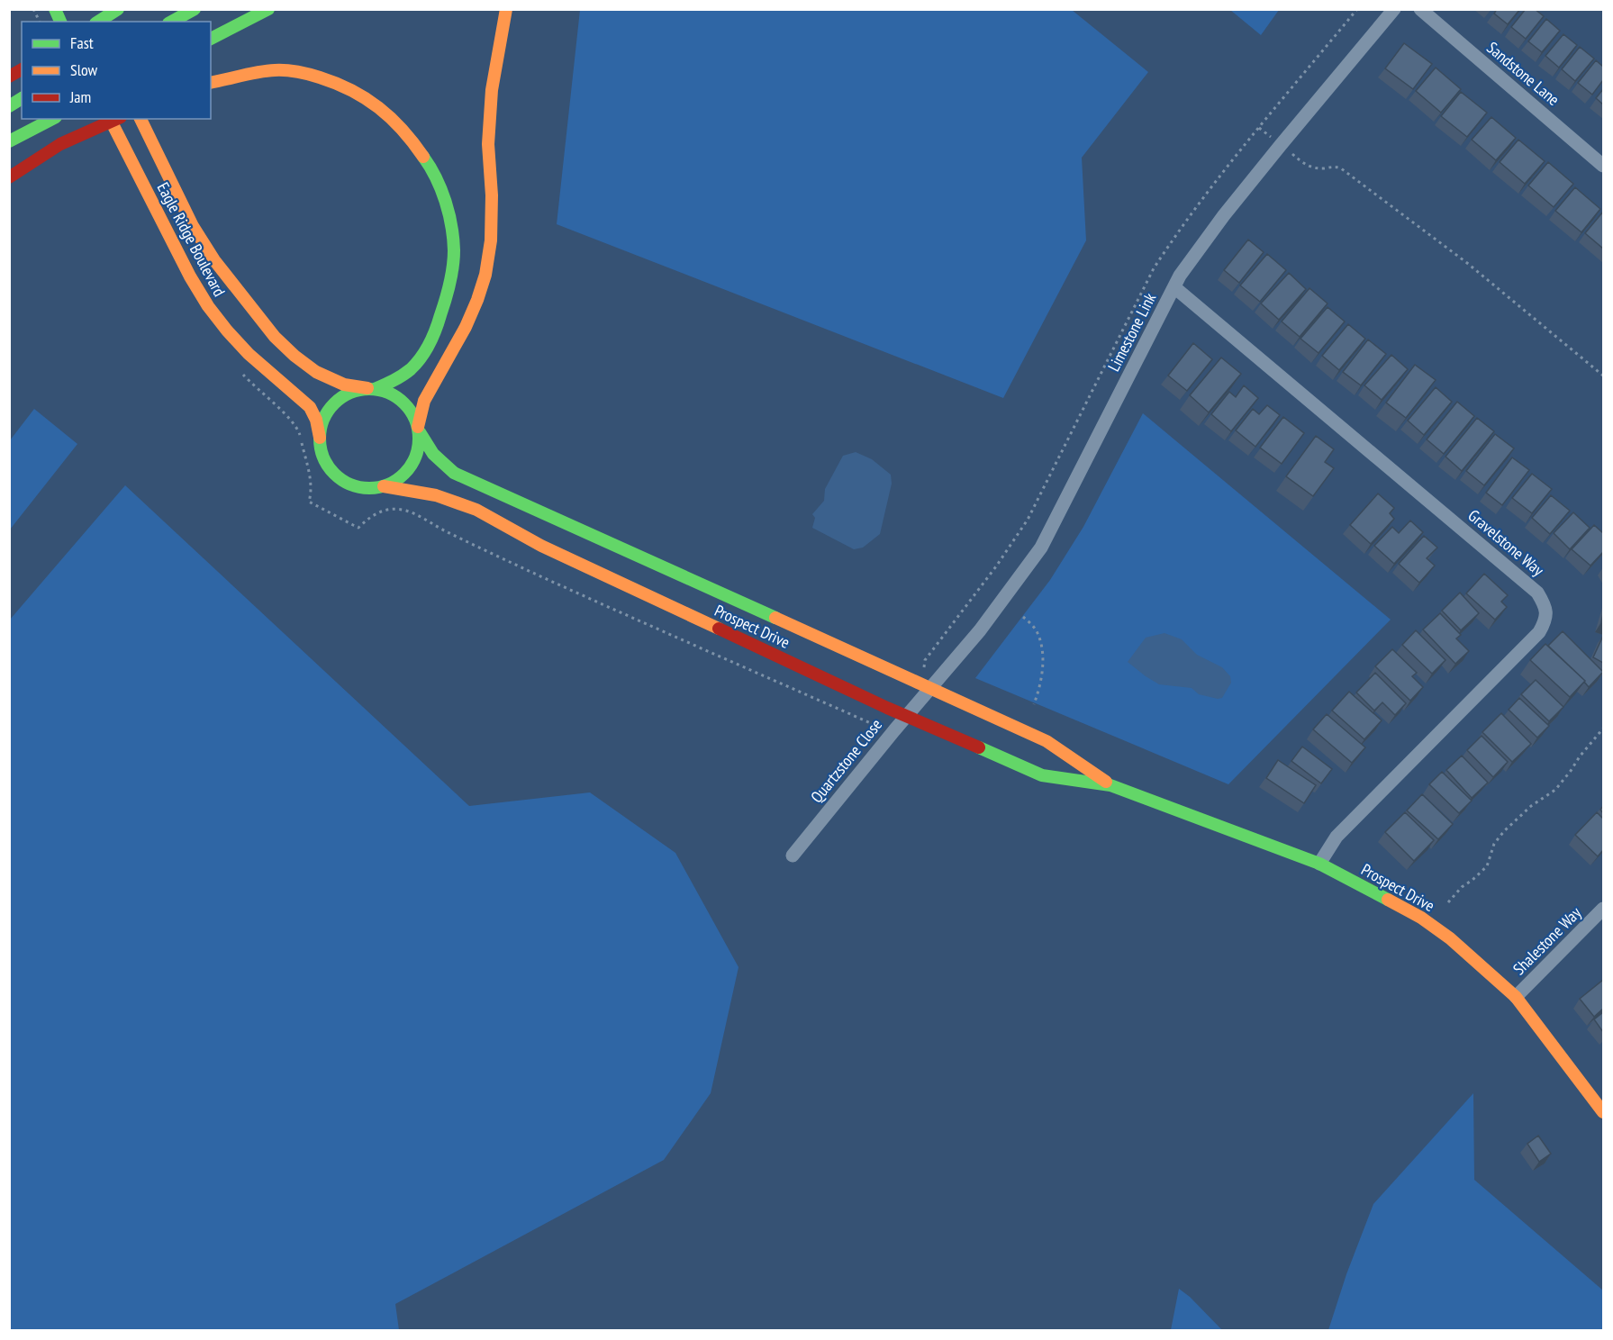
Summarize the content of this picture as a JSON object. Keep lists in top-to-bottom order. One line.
{"streets":{"street":["Sandstone Lane","Eagle Ridge Boulevard","Limestone Link","Gravelstone Way","Prospect Drive","Quartzstone Close","Shalestone Way"]},"crossings":[["Eagle Ridge Boulevard","Prospect Drive"],["Limestone Link","Gravelstone Way"],["Limestone Link","Prospect Drive"],["Limestone Link","Quartzstone Close"],["Gravelstone Way","Prospect Drive"],["Prospect Drive","Quartzstone Close"],["Prospect Drive","Shalestone Way"]],"legend":["Fast","Slow","Jam"]}
